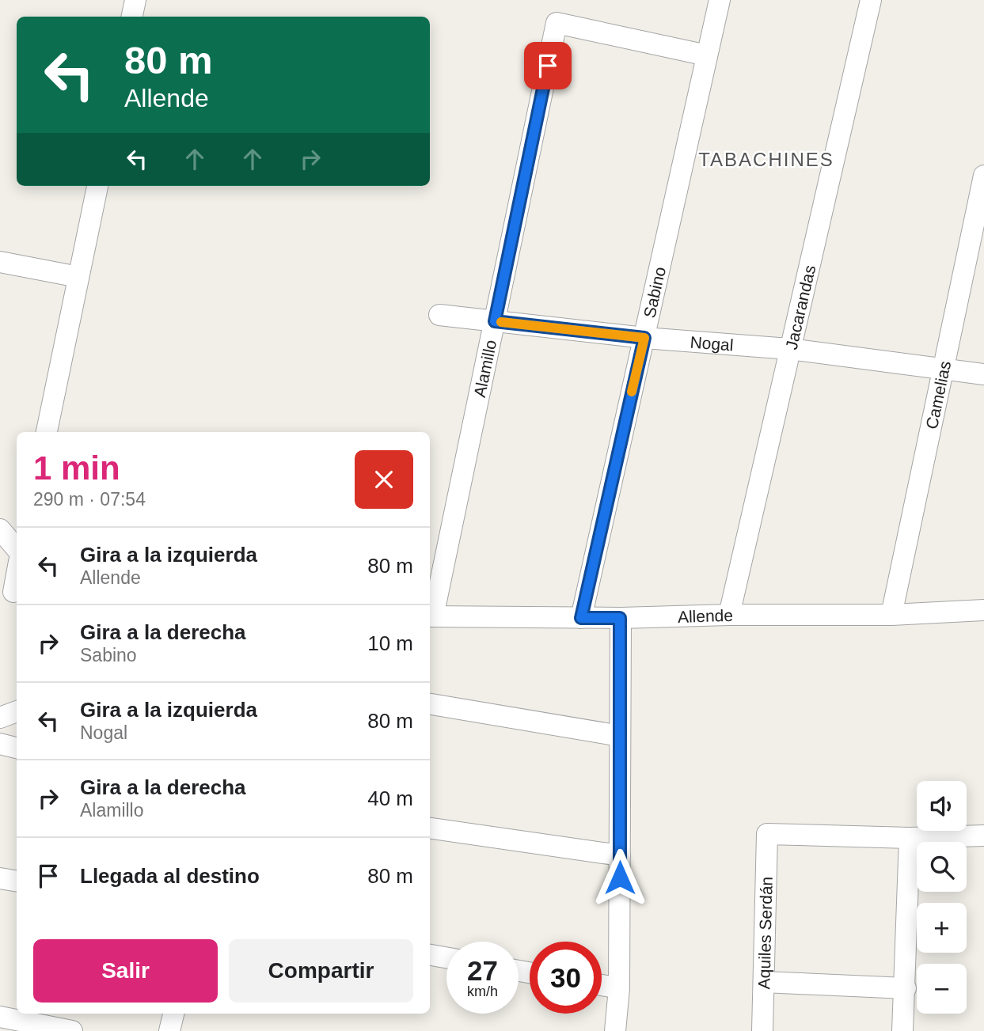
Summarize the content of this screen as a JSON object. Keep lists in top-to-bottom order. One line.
{"streets":{"street":["Sabino","Jacarandas","Nogal","Alamillo","Camelias","Allende","Aquiles Serdán"]},"crossings":[["Sabino","Nogal"],["Sabino","Alamillo"],["Sabino","Allende"],["Jacarandas","Nogal"],["Jacarandas","Allende"],["Nogal","Alamillo"],["Nogal","Camelias"],["Alamillo","Allende"],["Camelias","Allende"]],"districts":["TABACHINES"],"page":{"turn":["80 m","Allende"],"heading":["1 min","290 m · 07:54"],"list":[{"name":"Gira a la izquierda","note":"Allende","value":"80 m"},{"name":"Gira a la derecha","note":"Sabino","value":"10 m"},{"name":"Gira a la izquierda","note":"Nogal","value":"80 m"},{"name":"Gira a la derecha","note":"Alamillo","value":"40 m"},{"name":"Llegada al destino","value":"80 m"}],"map_buttons":["+","−"],"buttons":["Salir","Compartir"],"speed":"27 km/h","limit":"30"}}
